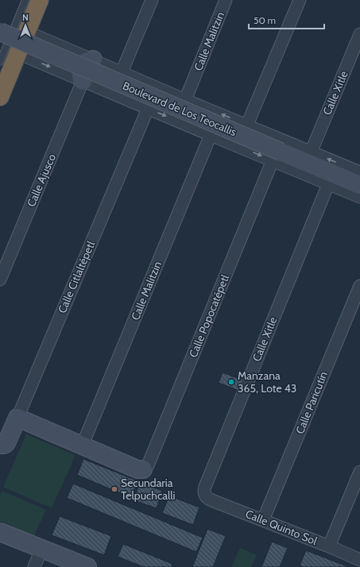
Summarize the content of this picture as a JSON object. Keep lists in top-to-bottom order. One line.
{"streets":{"street":["Calle Malitzin","Calle Xitle","Boulevard de Los Teocallis","Calle Ajusco","Calle Citlaltépetl","Calle Popocatépetl","Calle Paricutín","Calle Quinto Sol"]},"crossings":[["Calle Malitzin","Boulevard de Los Teocallis"],["Calle Xitle","Boulevard de Los Teocallis"],["Calle Xitle","Calle Quinto Sol"],["Boulevard de Los Teocallis","Calle Ajusco"],["Boulevard de Los Teocallis","Calle Citlaltépetl"],["Boulevard de Los Teocallis","Calle Popocatépetl"],["Calle Paricutín","Calle Quinto Sol"]],"places":["Manzana 365, Lote 43","Secundaria Telpuchcalli"],"scale_bar":"50 m","north":"top"}
